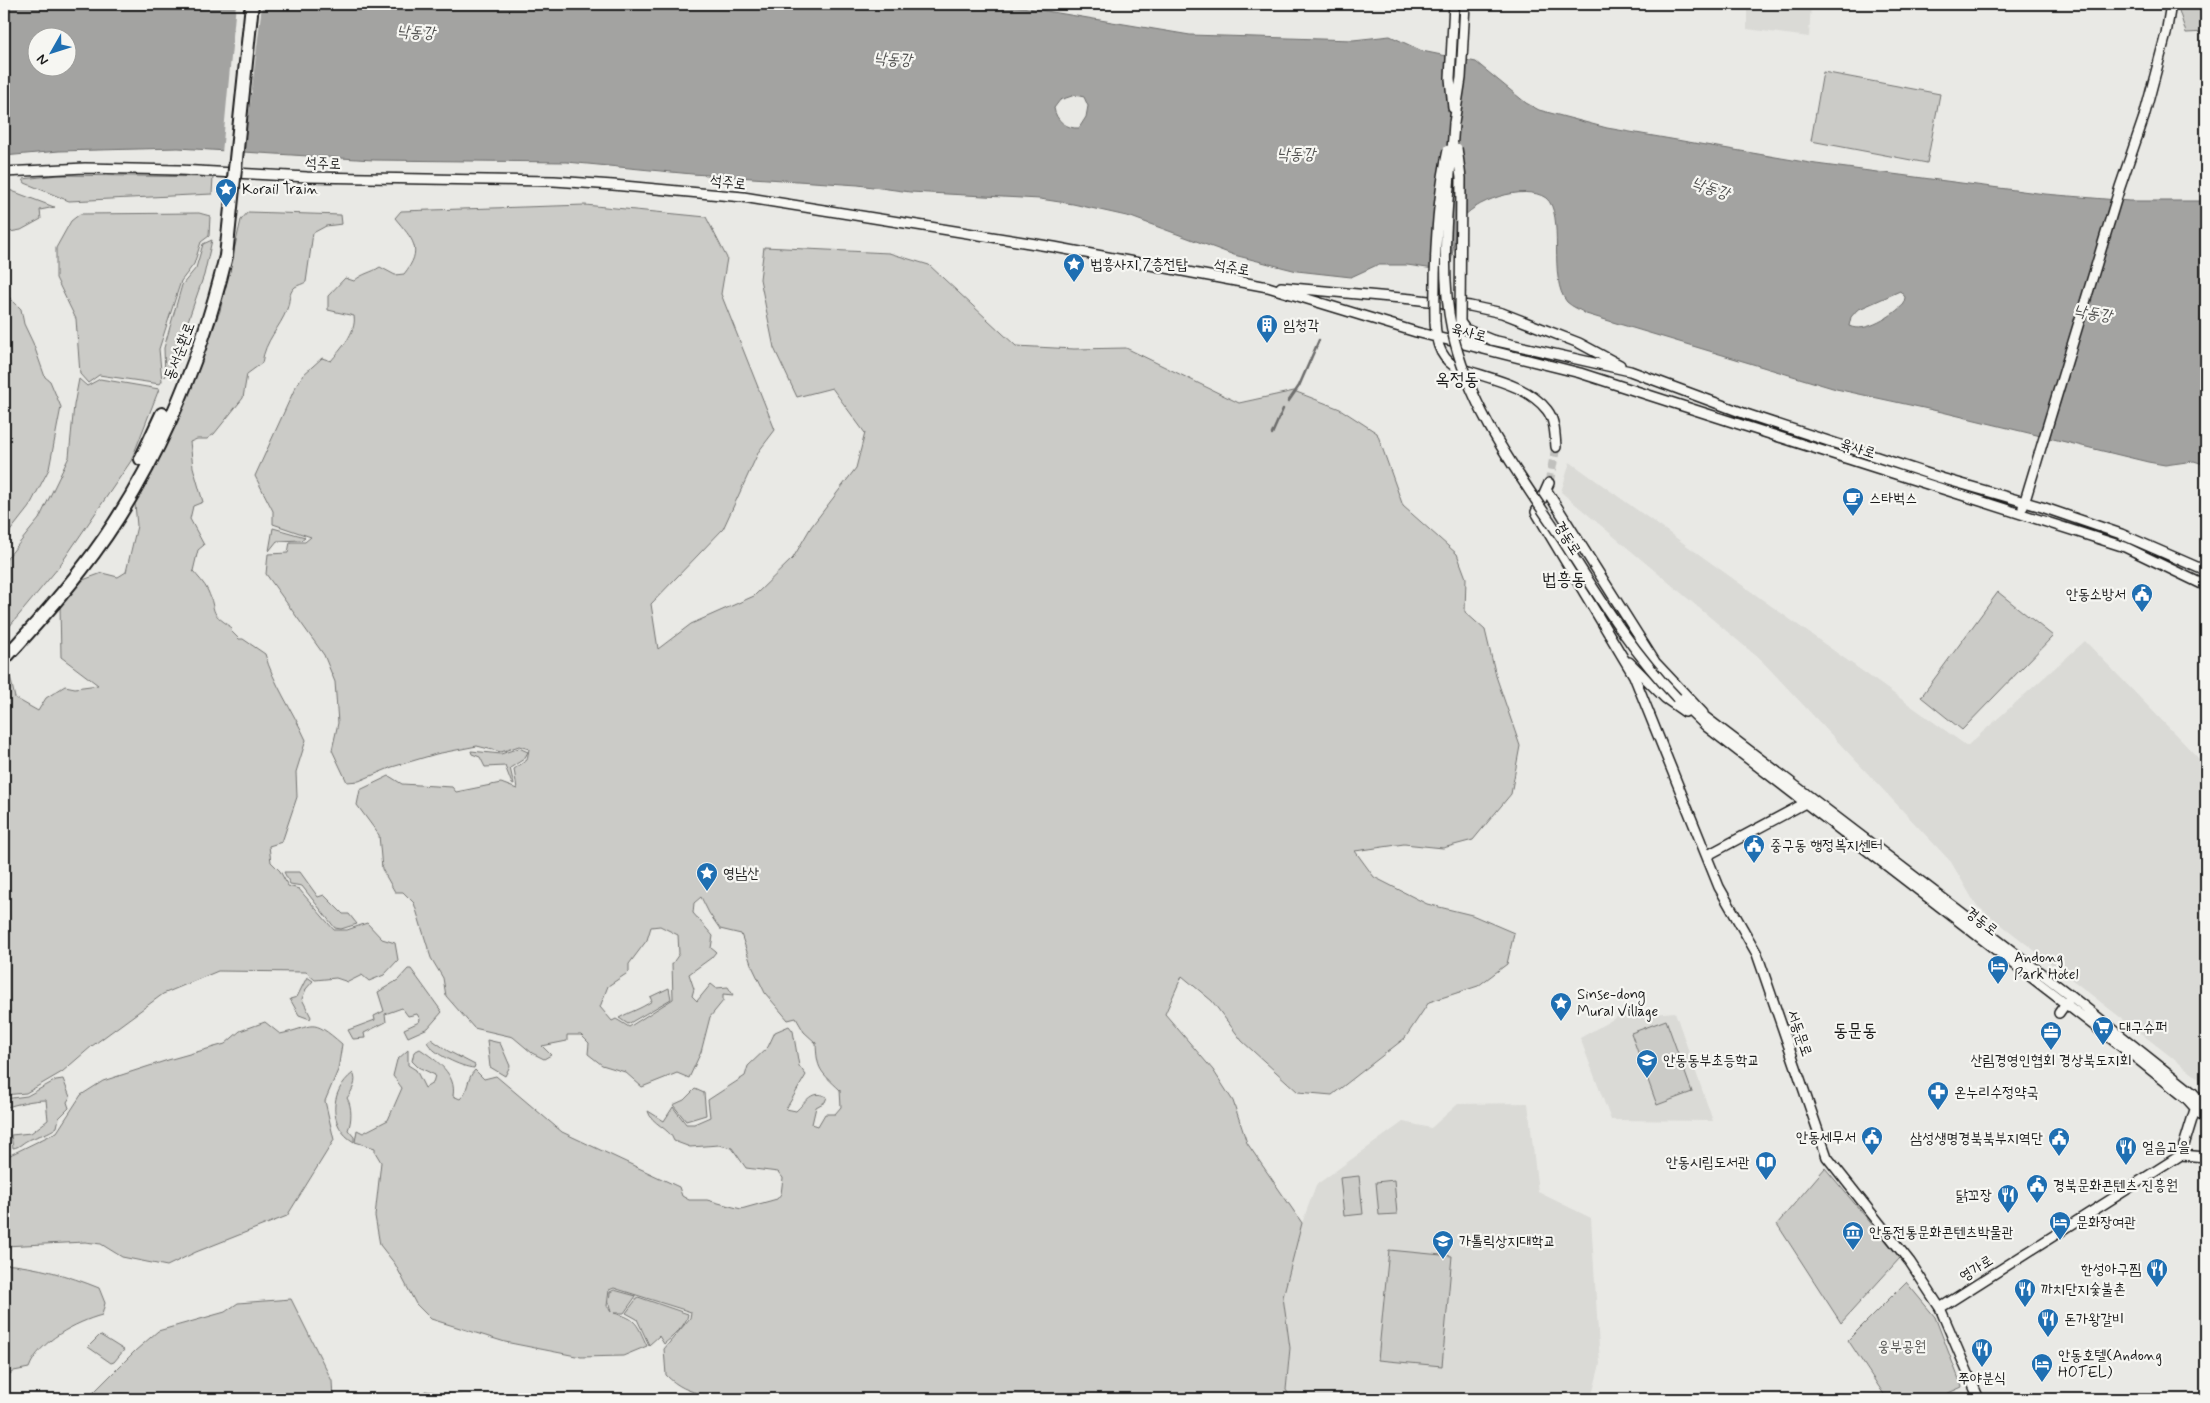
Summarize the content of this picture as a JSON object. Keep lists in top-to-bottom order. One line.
{"streets":{"highway":["동서순환로"],"street":["석주로","육사로","경동로","서동문로","영가로"]},"crossings":[["석주로","육사로"],["경동로","서동문로"],["서동문로","영가로"]],"districts":["옥정동","법흥동","동문동"],"water":["낙동강"],"parks":["웅부공원"],"places":{"place":["Korail Train","법흥사지 7층전탑","영남산","Sinse-dong Mural Village"],"building":["임청각"],"cafe":["스타벅스"],"public building":["안동소방서","중구동 행정복지센터","안동세무서","삼성생명경북북부지역단","경북문화콘텐츠 진흥원"],"hotel":["Andong Park Hotel","문화장여관","안동호텔(Andong HOTEL)"],"supermarket":["대구슈퍼"],"office":["산림경영인협회 경상북도지회"],"school or university":["안동동부초등학교","가톨릭상지대학교"],"pharmacy":["온누리수정약국"],"restaurant":["얼음고을","닭꼬장","한성아구찜","까치단지숯불촌","돈가왕갈비","쭈야분식"],"library":["안동시립도서관"],"museum":["안동전통문화콘텐츠박물관"]},"north":"bottom left"}
